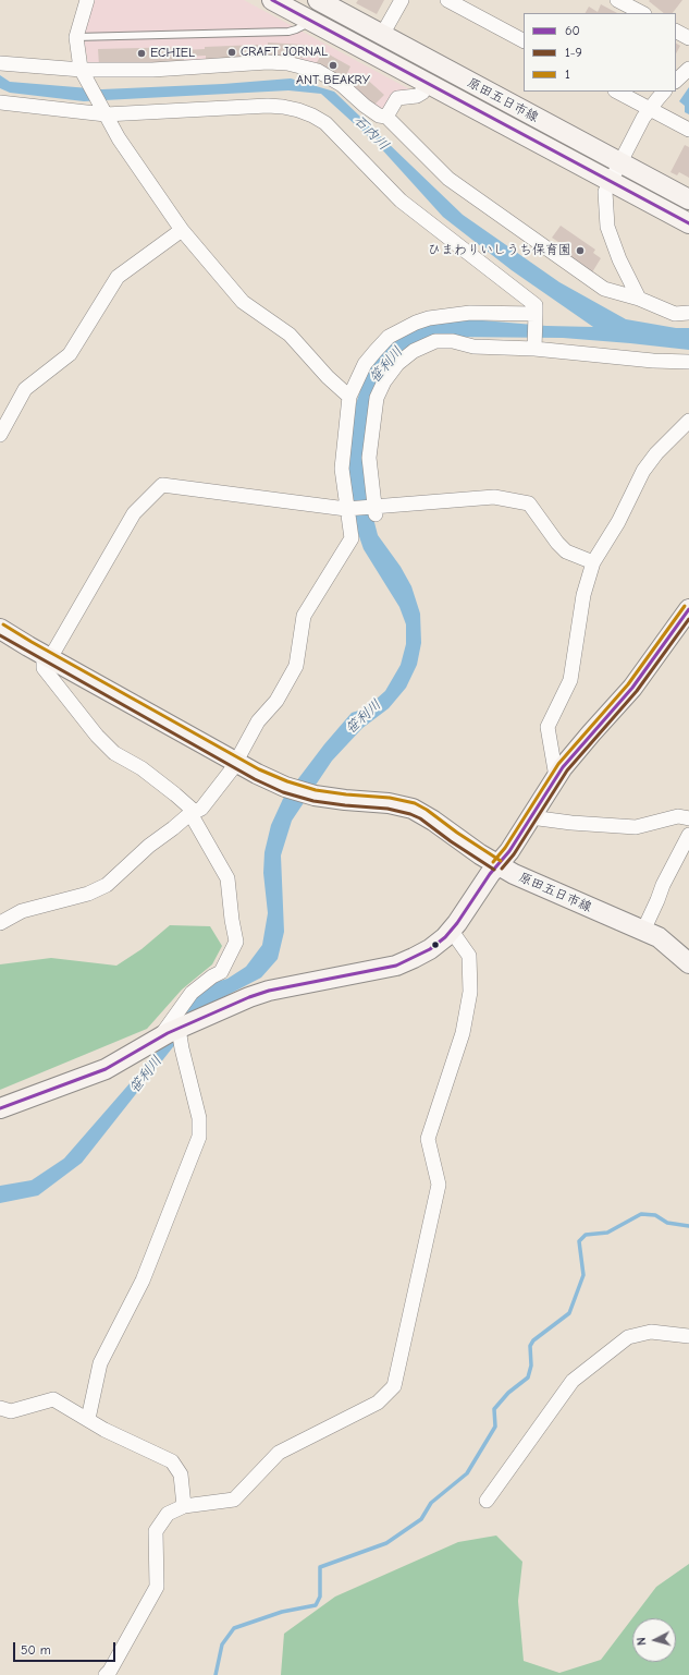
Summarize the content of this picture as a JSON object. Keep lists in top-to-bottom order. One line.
{"streets":{"main road":["原田五日市線"]},"water":["石内川","笹利川"],"places":["CRAFT JORNAL","ECHIEL","ANT BEAKRY","ひまわりいしうち保育園"],"lines":["transit line 60","transit line 1","transit line 1-9"],"legend":["60","1-9","1"],"scale_bar":"50 m","north":"left"}
